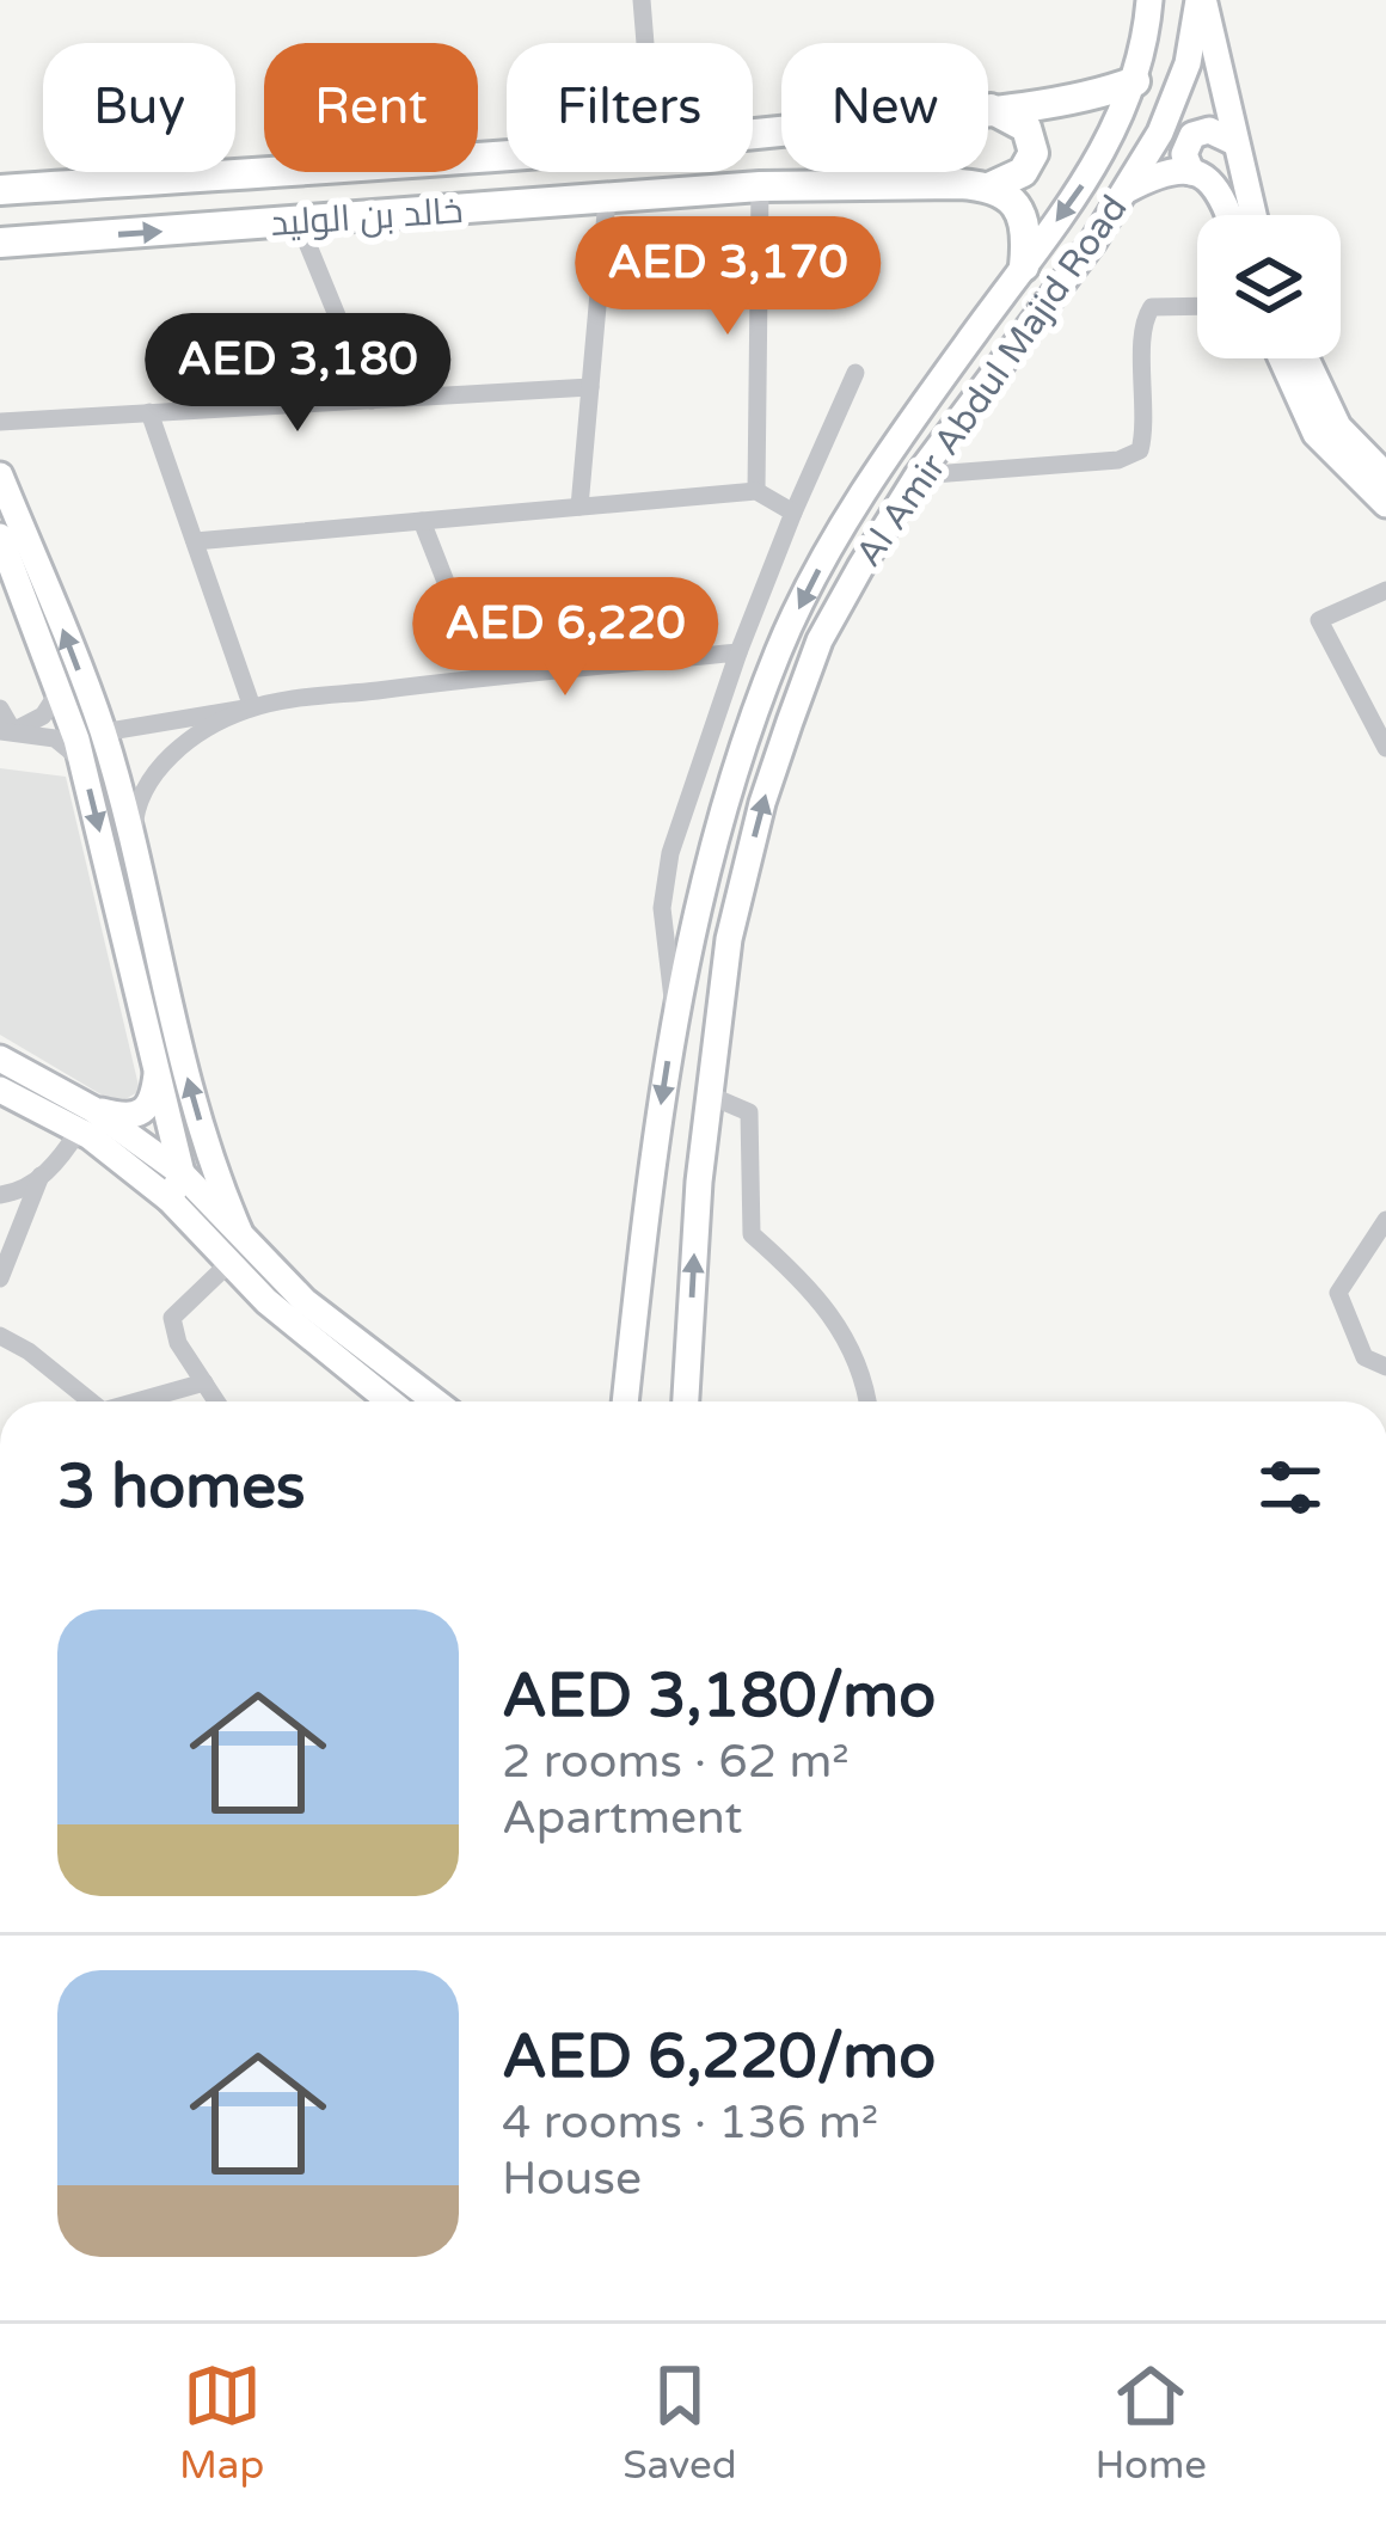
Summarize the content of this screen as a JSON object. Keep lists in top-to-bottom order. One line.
{"streets":{"main road":["خالد بن الوليد","Al Amir Abdul Majid Road"]},"crossings":[["خالد بن الوليد","Al Amir Abdul Majid Road"]],"page":{"chip":["Buy","Rent","Filters","New"],"price":["AED 3,170","AED 3,180","AED 6,220"],"heading":"3 homes","list":[{"name":"AED 3,180/mo","note":"2 rooms · 62 m² · Apartment"},{"name":"AED 6,220/mo","note":"4 rooms · 136 m² · House"}],"tabs":["Map","Saved","Home"]}}
